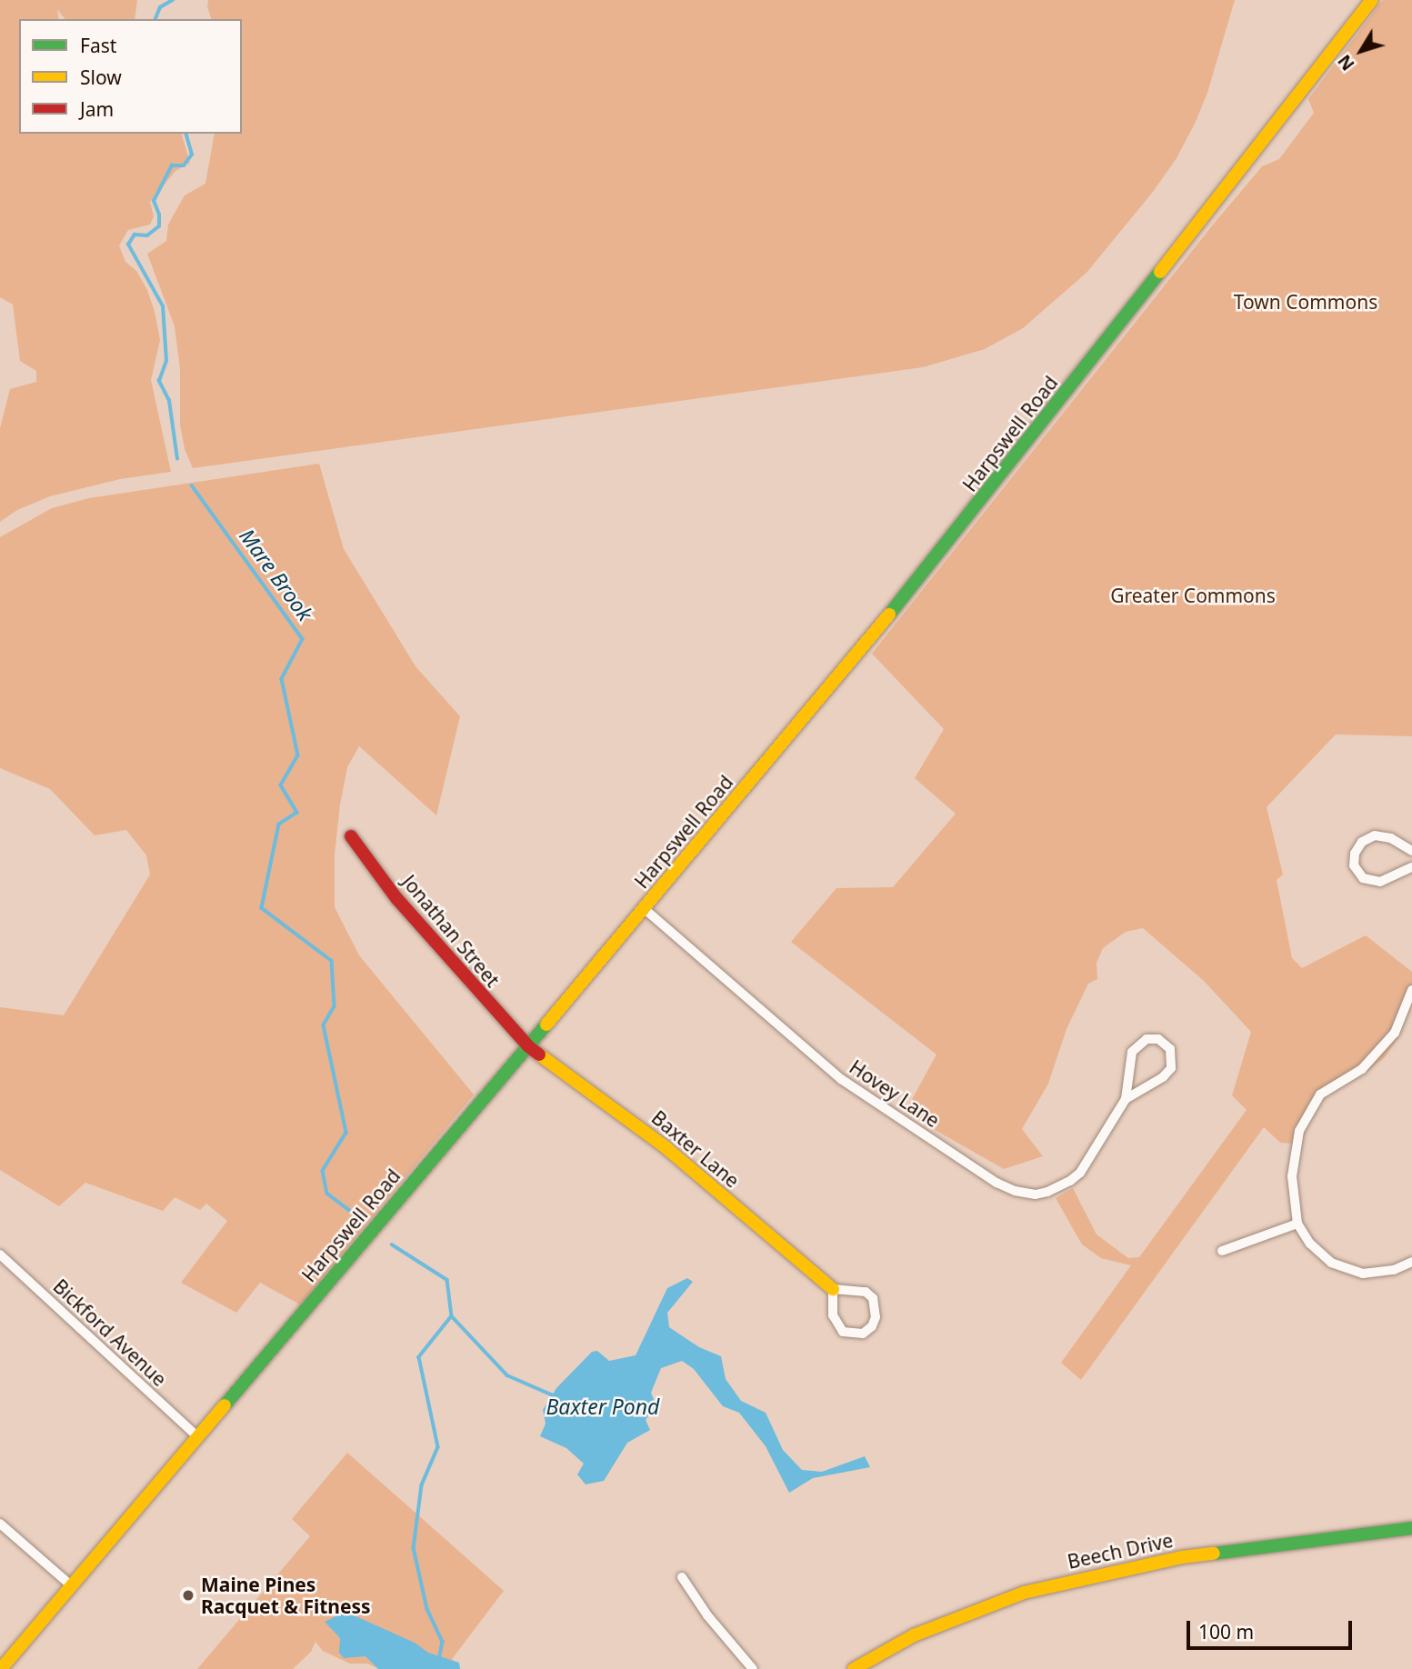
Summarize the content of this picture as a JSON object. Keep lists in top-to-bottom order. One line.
{"streets":{"main road":["Harpswell Road","Jonathan Street","Baxter Lane","Beech Drive"],"street":["Hovey Lane","Bickford Avenue"]},"crossings":[["Harpswell Road","Jonathan Street"],["Harpswell Road","Hovey Lane"],["Harpswell Road","Baxter Lane"],["Harpswell Road","Bickford Avenue"],["Jonathan Street","Baxter Lane"]],"water":["Mare Brook","Baxter Pond"],"parks":["Town Commons","Greater Commons"],"places":["Maine Pines Racquet & Fitness"],"legend":["Fast","Slow","Jam"],"scale_bar":"100 m","north":"bottom left"}
